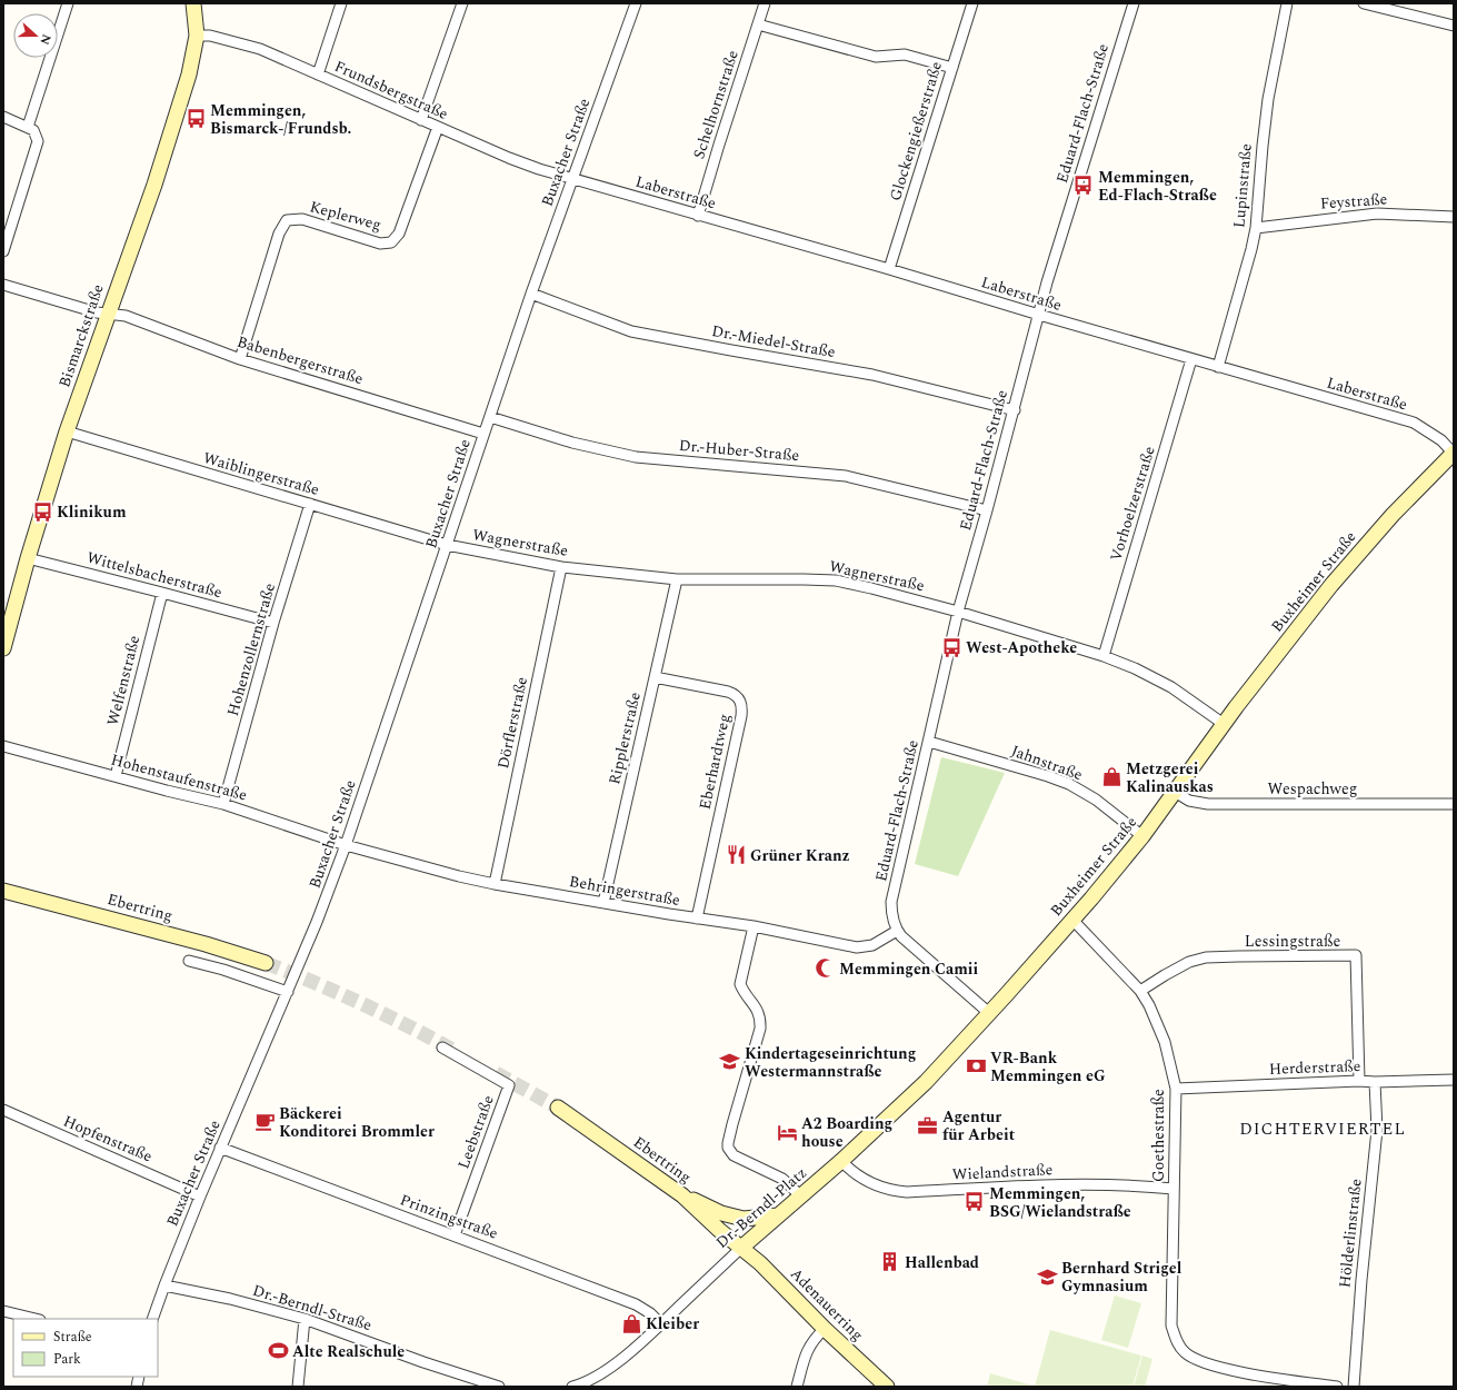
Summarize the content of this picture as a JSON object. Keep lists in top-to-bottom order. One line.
{"streets":{"main road":["Bismarckstraße","Buxheimer Straße","Ebertring","Dr.-Berndl-Platz","Adenauerring"],"street":["Frundsbergstraße","Schelhornstraße","Eduard-Flach-Straße","Glockengießerstraße","Buxacher Straße","Lupinstraße","Laberstraße","Feystraße","Keplerweg","Dr.-Miedel-Straße","Babenbergerstraße","Dr.-Huber-Straße","Waiblingerstraße","Vorhoelzerstraße","Wagnerstraße","Wittelsbacherstraße","Hohenzollernstraße","Welfenstraße","Dörflerstraße","Ripplerstraße","Eberhardtweg","Jahnstraße","Hohenstaufenstraße","Wespachweg","Behringerstraße","Lessingstraße","Herderstraße","Leebstraße","Goethestraße","Hopfenstraße","Wielandstraße","Prinzingstraße","Hölderlinstraße","Dr.-Berndl-Straße"]},"crossings":[["Frundsbergstraße","Buxacher Straße"],["Frundsbergstraße","Laberstraße"],["Frundsbergstraße","Keplerweg"],["Frundsbergstraße","Bismarckstraße"],["Schelhornstraße","Laberstraße"],["Eduard-Flach-Straße","Laberstraße"],["Eduard-Flach-Straße","Dr.-Miedel-Straße"],["Eduard-Flach-Straße","Dr.-Huber-Straße"],["Eduard-Flach-Straße","Wagnerstraße"],["Eduard-Flach-Straße","Jahnstraße"],["Eduard-Flach-Straße","Behringerstraße"],["Glockengießerstraße","Laberstraße"],["Buxacher Straße","Laberstraße"],["Buxacher Straße","Dr.-Miedel-Straße"],["Buxacher Straße","Babenbergerstraße"],["Buxacher Straße","Dr.-Huber-Straße"],["Buxacher Straße","Waiblingerstraße"],["Buxacher Straße","Wagnerstraße"],["Buxacher Straße","Hohenstaufenstraße"],["Buxacher Straße","Behringerstraße"],["Buxacher Straße","Hopfenstraße"],["Buxacher Straße","Prinzingstraße"],["Buxacher Straße","Dr.-Berndl-Straße"],["Lupinstraße","Laberstraße"],["Lupinstraße","Feystraße"],["Laberstraße","Vorhoelzerstraße"],["Laberstraße","Buxheimer Straße"],["Keplerweg","Babenbergerstraße"],["Bismarckstraße","Babenbergerstraße"],["Bismarckstraße","Waiblingerstraße"],["Bismarckstraße","Wittelsbacherstraße"],["Waiblingerstraße","Wagnerstraße"],["Waiblingerstraße","Hohenzollernstraße"],["Vorhoelzerstraße","Wagnerstraße"],["Wagnerstraße","Buxheimer Straße"],["Wagnerstraße","Dörflerstraße"],["Wagnerstraße","Ripplerstraße"],["Wittelsbacherstraße","Hohenzollernstraße"],["Wittelsbacherstraße","Welfenstraße"],["Buxheimer Straße","Jahnstraße"],["Buxheimer Straße","Wespachweg"],["Buxheimer Straße","Goethestraße"],["Buxheimer Straße","Wielandstraße"],["Buxheimer Straße","Dr.-Berndl-Platz"],["Hohenzollernstraße","Hohenstaufenstraße"],["Welfenstraße","Hohenstaufenstraße"],["Dörflerstraße","Behringerstraße"],["Ripplerstraße","Eberhardtweg"],["Ripplerstraße","Behringerstraße"],["Eberhardtweg","Behringerstraße"],["Hohenstaufenstraße","Behringerstraße"],["Ebertring","Dr.-Berndl-Platz"],["Ebertring","Adenauerring"],["Lessingstraße","Herderstraße"],["Lessingstraße","Goethestraße"],["Herderstraße","Goethestraße"],["Herderstraße","Hölderlinstraße"],["Leebstraße","Prinzingstraße"],["Goethestraße","Wielandstraße"],["Wielandstraße","Dr.-Berndl-Platz"],["Dr.-Berndl-Platz","Prinzingstraße"],["Dr.-Berndl-Platz","Adenauerring"]],"districts":["DICHTERVIERTEL"],"places":{"bus stop":["Memmingen, Bismarck-/Frundsb.","Memmingen, Ed-Flach-Straße","Klinikum","West-Apotheke","Memmingen, BSG/Wielandstraße"],"shop":["Metzgerei Kalinauskas","Kleiber"],"restaurant":["Grüner Kranz"],"mosque":["Memmingen Camii"],"school or university":["Kindertageseinrichtung Westermannstraße","Bernhard Strigel Gymnasium"],"bank":["VR-Bank Memmingen eG"],"cafe":["Bäckerei Konditorei Brommler"],"office":["Agentur für Arbeit"],"hotel":["A2 Boarding house"],"building":["Hallenbad"],"sports":["Alte Realschule"]},"legend":["Straße","Park"],"north":"right"}
